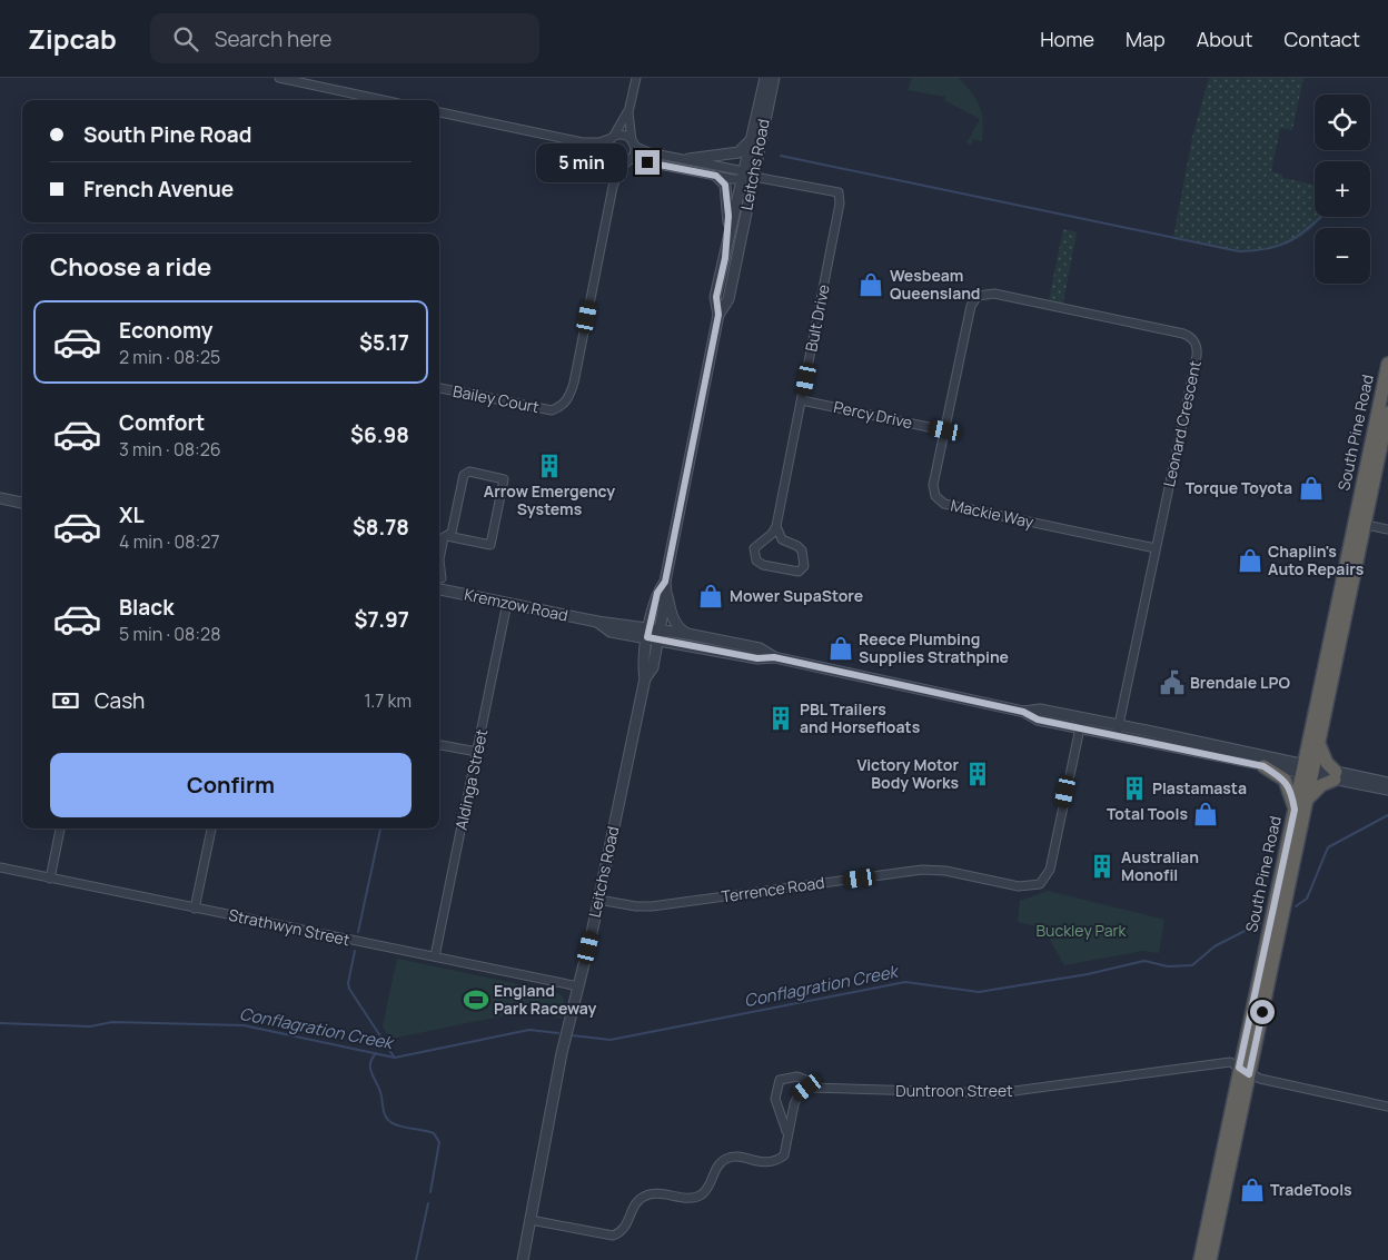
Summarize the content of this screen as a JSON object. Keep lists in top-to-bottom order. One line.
{"streets":{"highway":["South Pine Road"],"street":["Leitchs Road","Bult Drive","Bailey Court","Percy Drive","Leonard Crescent","Mackie Way","Kremzow Road","Aldinga Street","Terrence Road","Strathwyn Street","Duntroon Street"]},"crossings":[["Leitchs Road","Bult Drive"],["Leitchs Road","Kremzow Road"],["Leitchs Road","Terrence Road"],["Leitchs Road","Strathwyn Street"],["Bult Drive","Percy Drive"],["Percy Drive","Mackie Way"],["Leonard Crescent","Mackie Way"],["Leonard Crescent","Kremzow Road"],["South Pine Road","Kremzow Road"],["South Pine Road","Duntroon Street"],["Kremzow Road","Aldinga Street"],["Kremzow Road","Terrence Road"],["Aldinga Street","Strathwyn Street"]],"water":["Conflagration Creek"],"parks":["Buckley Park"],"places":{"shop":["Wesbeam Queensland","Torque Toyota","Chaplin's Auto Repairs","Mower SupaStore","Reece Plumbing Supplies Strathpine","Total Tools","TradeTools"],"building":["Arrow Emergency Systems","PBL Trailers and Horsefloats","Victory Motor Body Works","Plastamasta","Australian Monofil"],"public building":["Brendale LPO"],"sports":["England Park Raceway"]},"page":{"header":"Zipcab","search":"Search here","nav":["Home","Map","About","Contact"],"map_buttons":["+","−"],"banner":["South Pine Road","French Avenue"],"bubble":"5 min","heading":"Choose a ride","list":[{"name":"Economy","note":"2 min · 08:25","value":"$5.17"},{"name":"Comfort","note":"3 min · 08:26","value":"$6.98"},{"name":"XL","note":"4 min · 08:27","value":"$8.78"},{"name":"Black","note":"5 min · 08:28","value":"$7.97"}],"pay":["Cash","1.7 km"],"buttons":"Confirm"}}
